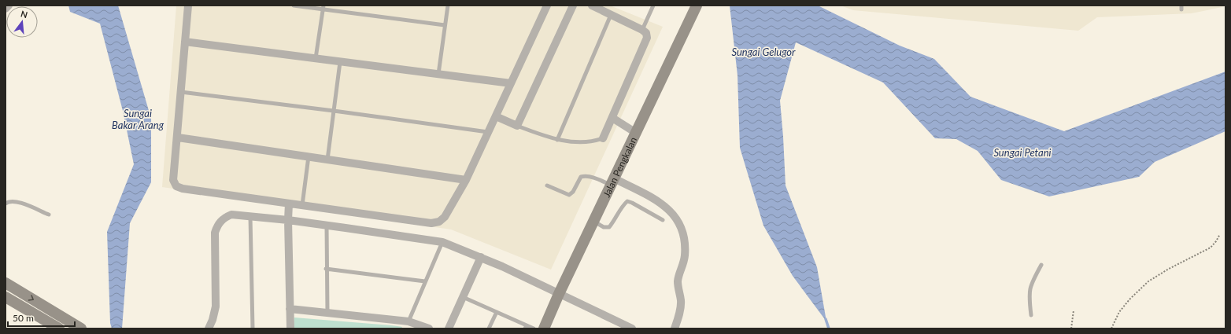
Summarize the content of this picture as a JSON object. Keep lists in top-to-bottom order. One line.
{"streets":{"main road":["Jalan Pengkalan"]},"water":["Sungai Gelugor","Sungai Bakar Arang","Sungai Petani"],"scale_bar":"50 m","north":"top"}
